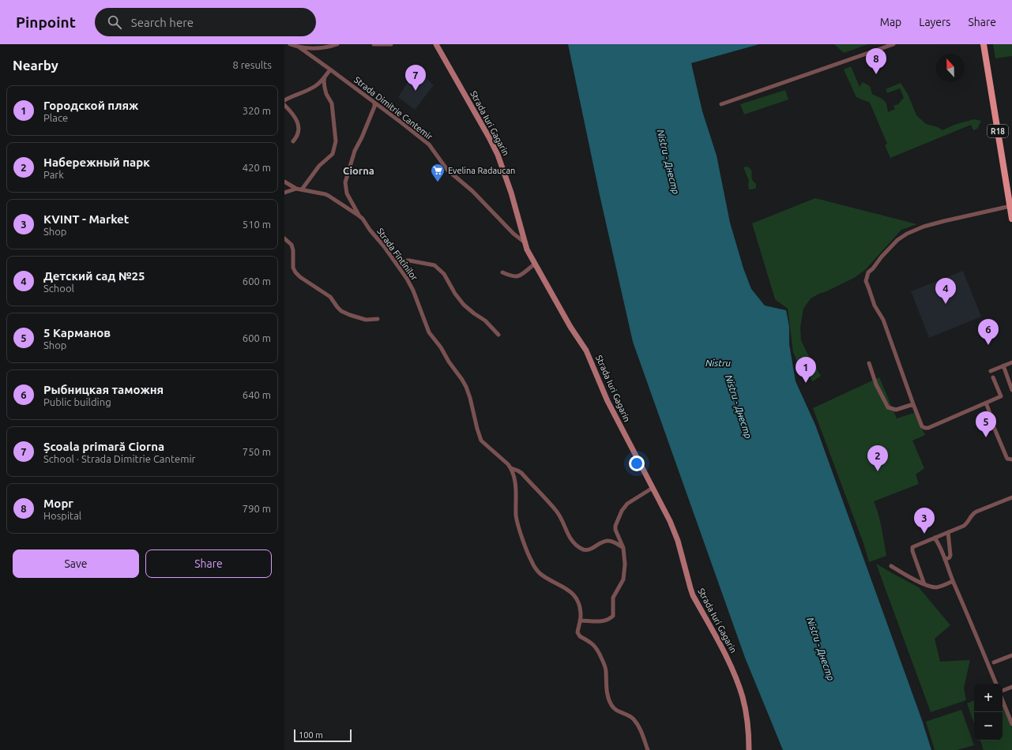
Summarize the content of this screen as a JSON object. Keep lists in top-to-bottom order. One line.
{"streets":{"main road":["Strada Iuri Gagarin","R18"],"street":["Strada Dimitrie Cantemir","Strada Fîntînilor"]},"crossings":[["Strada Dimitrie Cantemir","Strada Iuri Gagarin"]],"districts":["Ciorna"],"water":["Nistru - Днестр","Nistru"],"places":{"supermarket":["Evelina Radaucan"]},"scale_bar":"100 m","north":"top","page":{"header":"Pinpoint","search":"Search here","nav":["Map","Layers","Share"],"heading":["Nearby","8 results"],"pins":["8","7","4","6","1","5","2","3"],"list":[{"mark":"1","name":"Городской пляж","note":"Place","value":"320 m"},{"mark":"2","name":"Набережный парк","note":"Park","value":"420 m"},{"mark":"3","name":"KVINT - Market","note":"Shop","value":"510 m"},{"mark":"4","name":"Детский сад №25","note":"School","value":"600 m"},{"mark":"5","name":"5 Карманов","note":"Shop","value":"600 m"},{"mark":"6","name":"Рыбницкая таможня","note":"Public building","value":"640 m"},{"mark":"7","name":"Școala primară Ciorna","note":"School · Strada Dimitrie Cantemir","value":"750 m"},{"mark":"8","name":"Морг","note":"Hospital","value":"790 m"}],"buttons":["Save","Share"],"map_buttons":["+","−"],"scale":"100 m"}}
